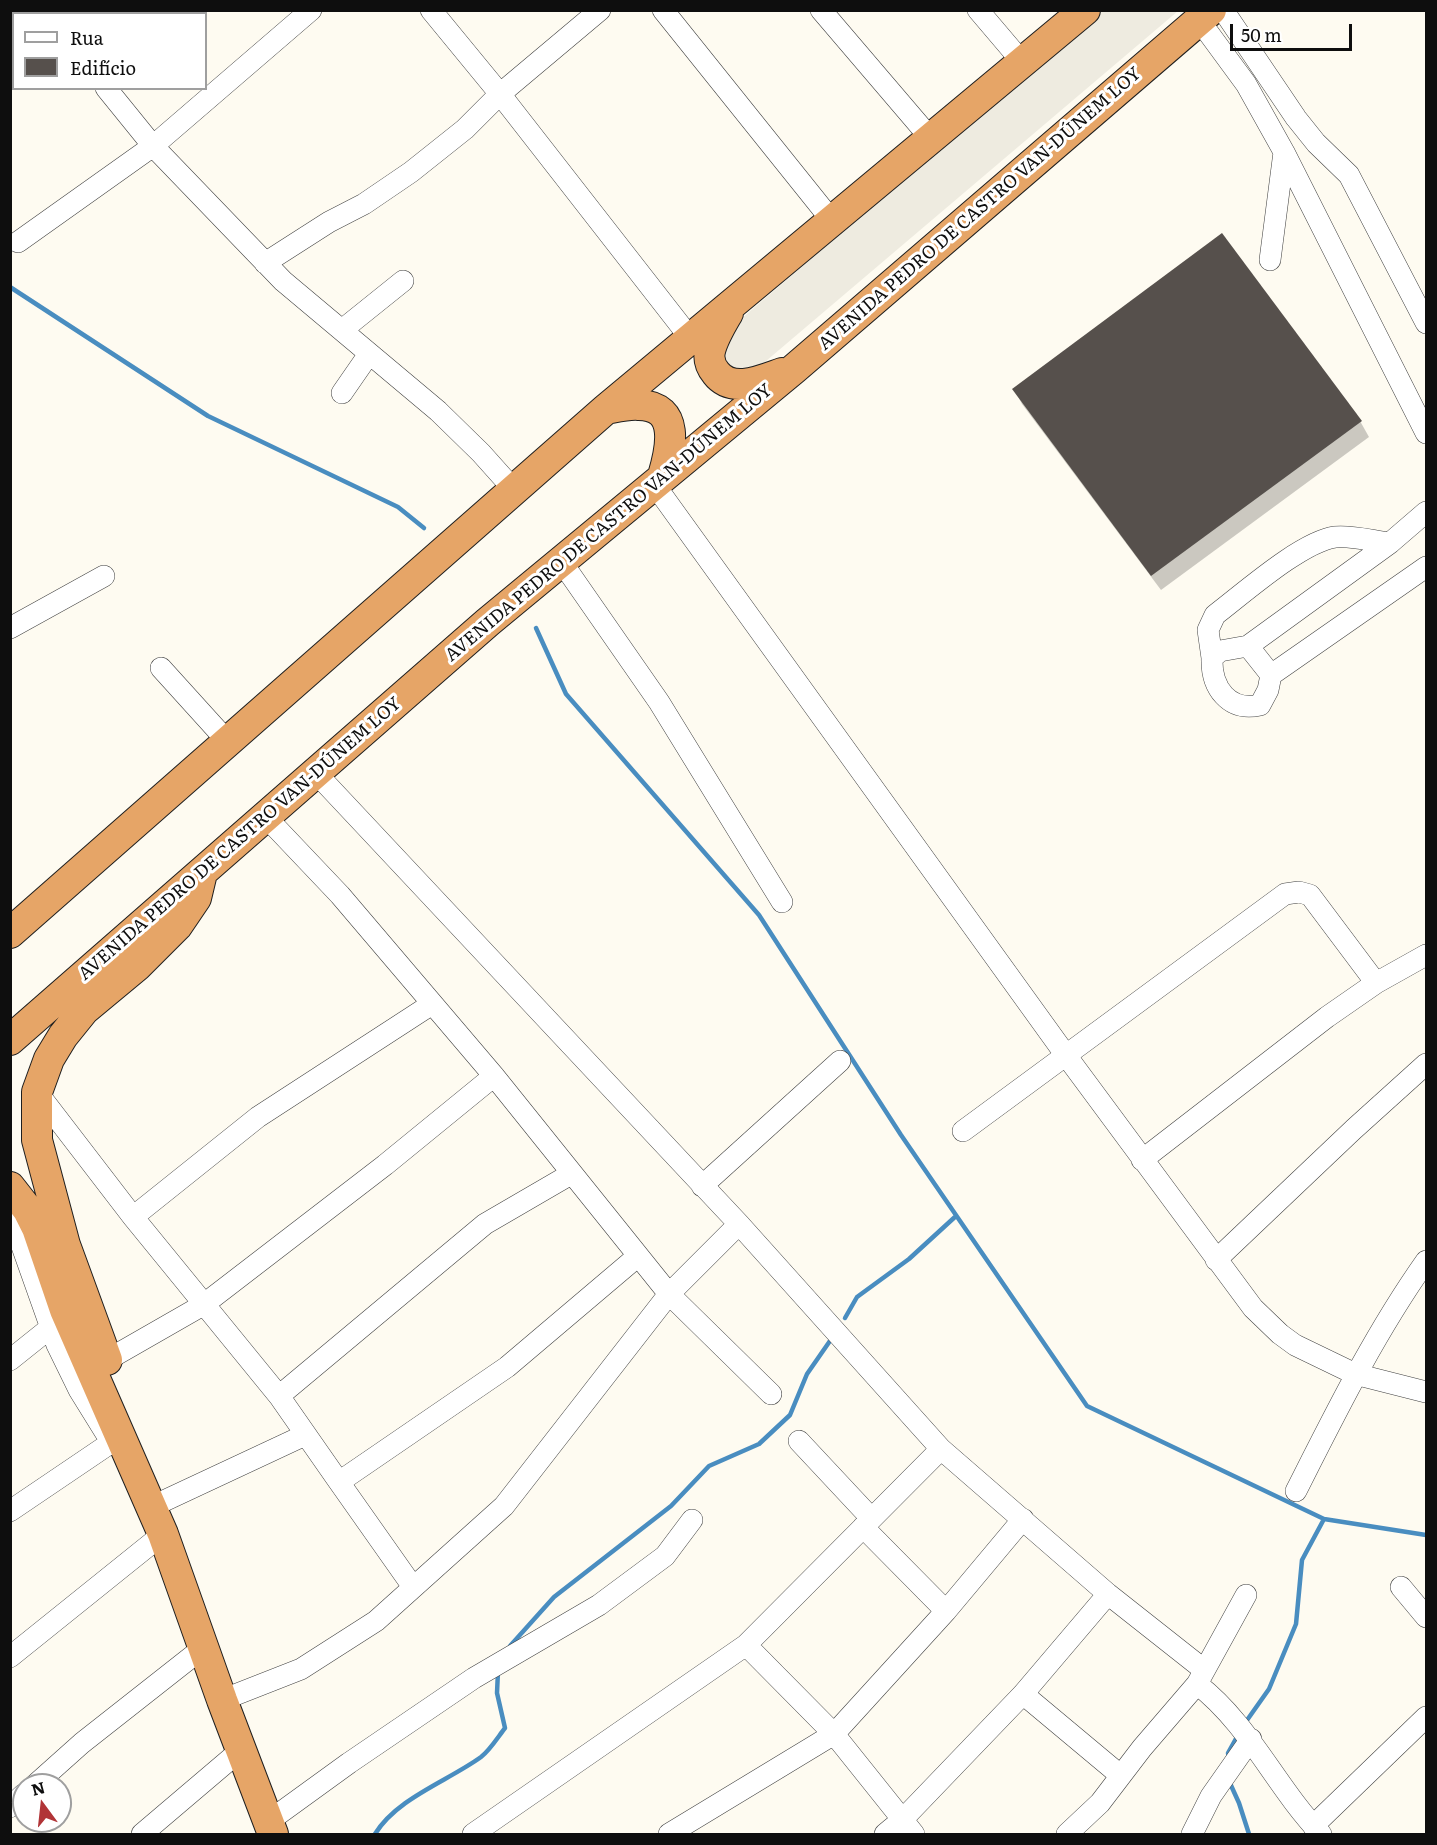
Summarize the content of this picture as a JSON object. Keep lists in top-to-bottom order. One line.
{"streets":{"highway":["AVENIDA PEDRO DE CASTRO VAN-DÚNEM LOY"]},"legend":["Rua","Edifício"],"scale_bar":"50 m","north":"top"}
